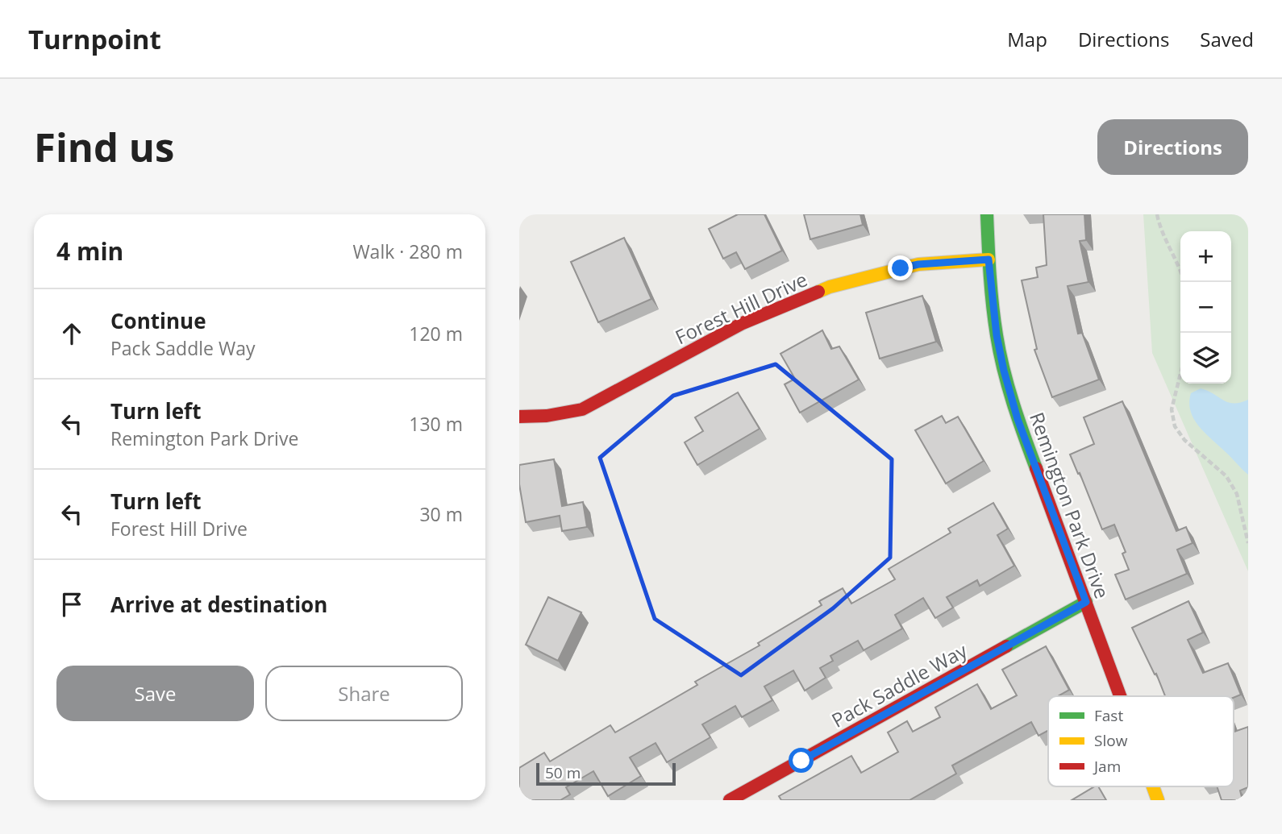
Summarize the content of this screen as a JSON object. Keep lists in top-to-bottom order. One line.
{"streets":{"street":["Forest Hill Drive","Remington Park Drive","Pack Saddle Way"]},"crossings":[["Forest Hill Drive","Remington Park Drive"],["Remington Park Drive","Pack Saddle Way"]],"legend":["Fast","Slow","Jam"],"scale_bar":"50 m","page":{"header":"Turnpoint","nav":["Map","Directions","Saved"],"buttons":["Directions",["Save","Share"]],"title":"Find us","heading":["4 min","Walk · 280 m"],"map_buttons":["+","−"],"list":[["Continue","Pack Saddle Way","120 m"],["Turn left","Remington Park Drive","130 m"],["Turn left","Forest Hill Drive","30 m"],"Arrive at destination"],"scale":"50 m"}}
